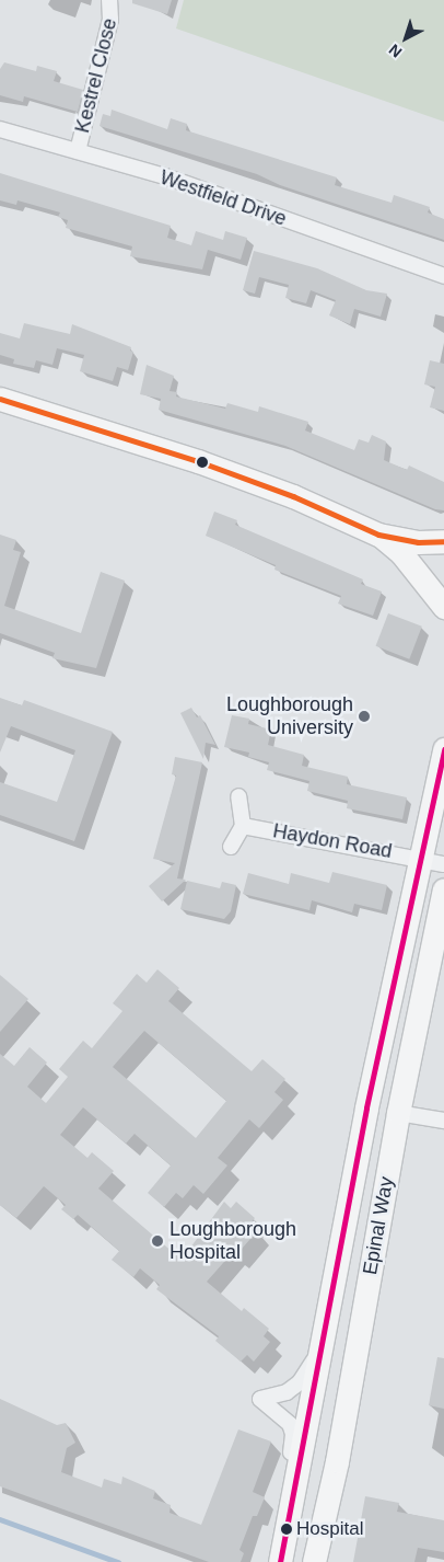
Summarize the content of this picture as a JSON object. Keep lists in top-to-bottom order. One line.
{"streets":{"main road":["Epinal Way"],"street":["Kestrel Close","Westfield Drive","Haydon Road"]},"crossings":[["Kestrel Close","Westfield Drive"],["Haydon Road","Epinal Way"]],"places":["Loughborough University","Loughborough Hospital","Hospital"],"north":"bottom left"}
